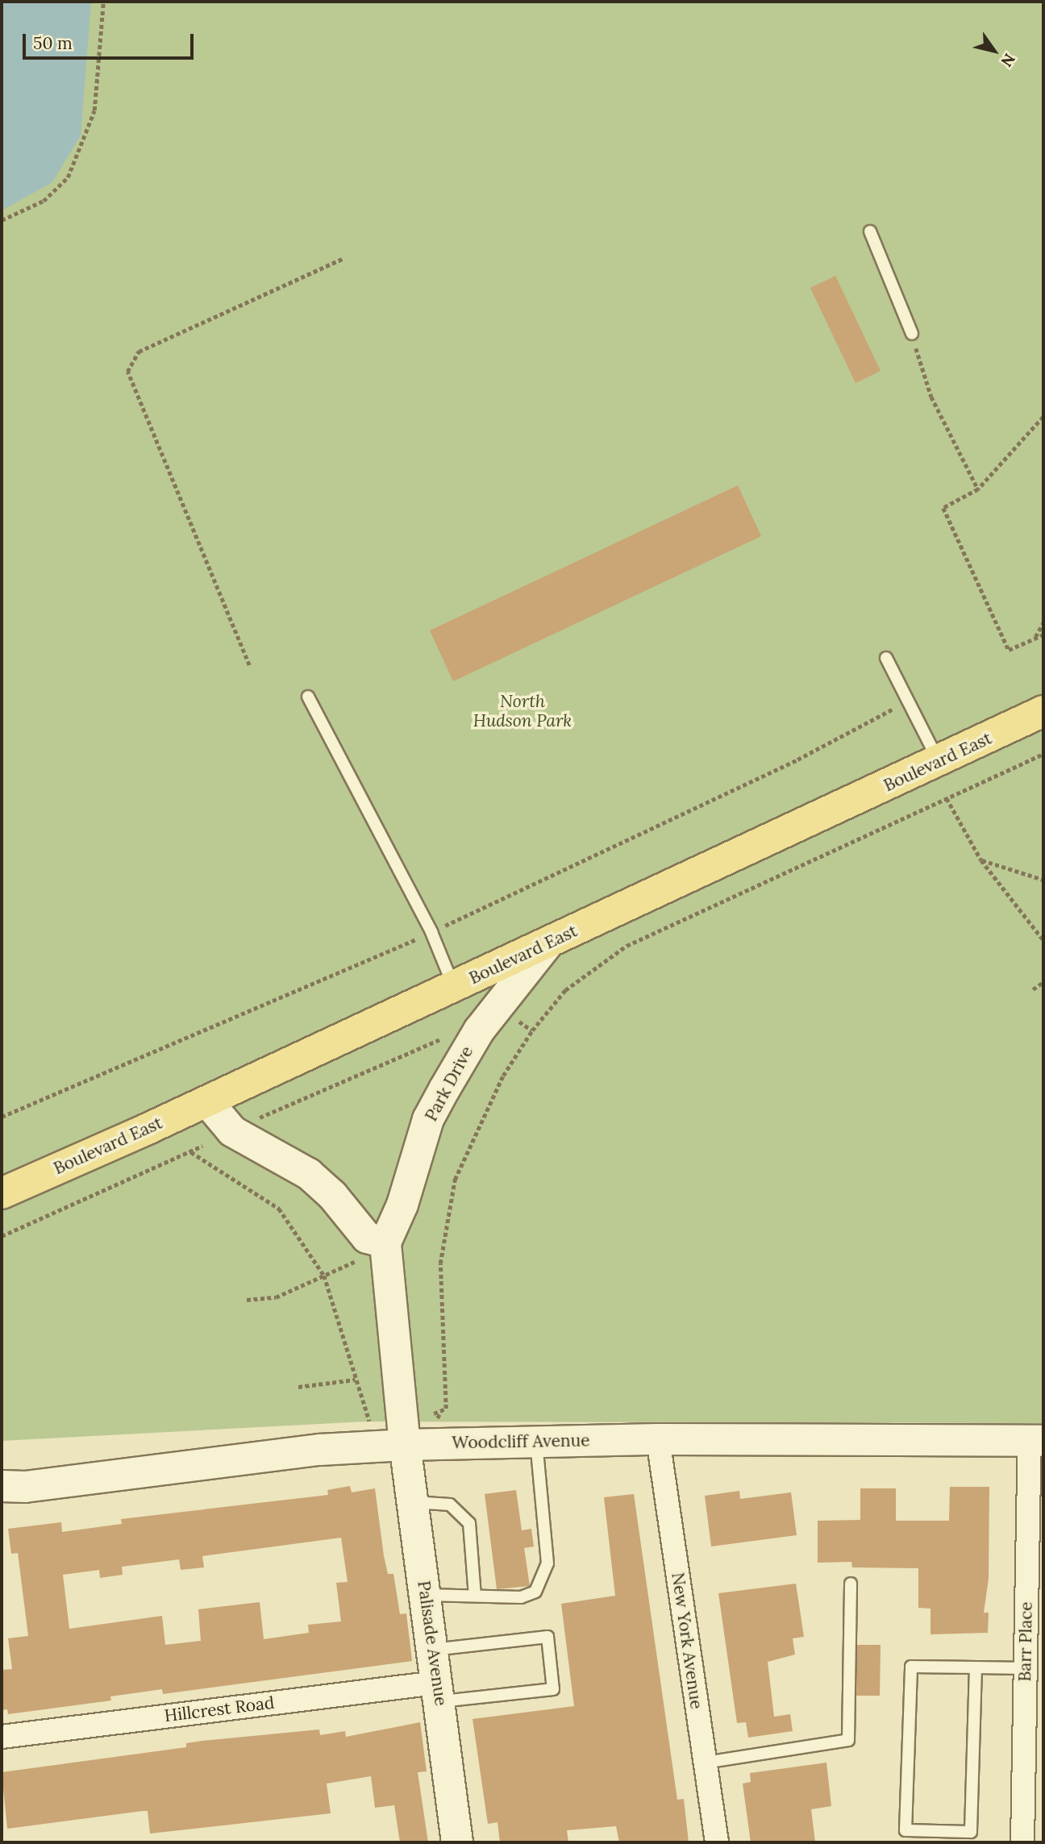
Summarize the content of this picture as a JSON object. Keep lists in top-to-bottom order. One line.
{"streets":{"main road":["Boulevard East","Park Drive","Woodcliff Avenue","Palisade Avenue"],"street":["New York Avenue","Barr Place","Hillcrest Road"]},"crossings":[["Boulevard East","Park Drive"],["Park Drive","Woodcliff Avenue"],["Park Drive","Palisade Avenue"],["Woodcliff Avenue","New York Avenue"],["Woodcliff Avenue","Barr Place"],["Woodcliff Avenue","Palisade Avenue"],["Palisade Avenue","Hillcrest Road"]],"parks":["North Hudson Park"],"scale_bar":"50 m","north":"bottom right"}
